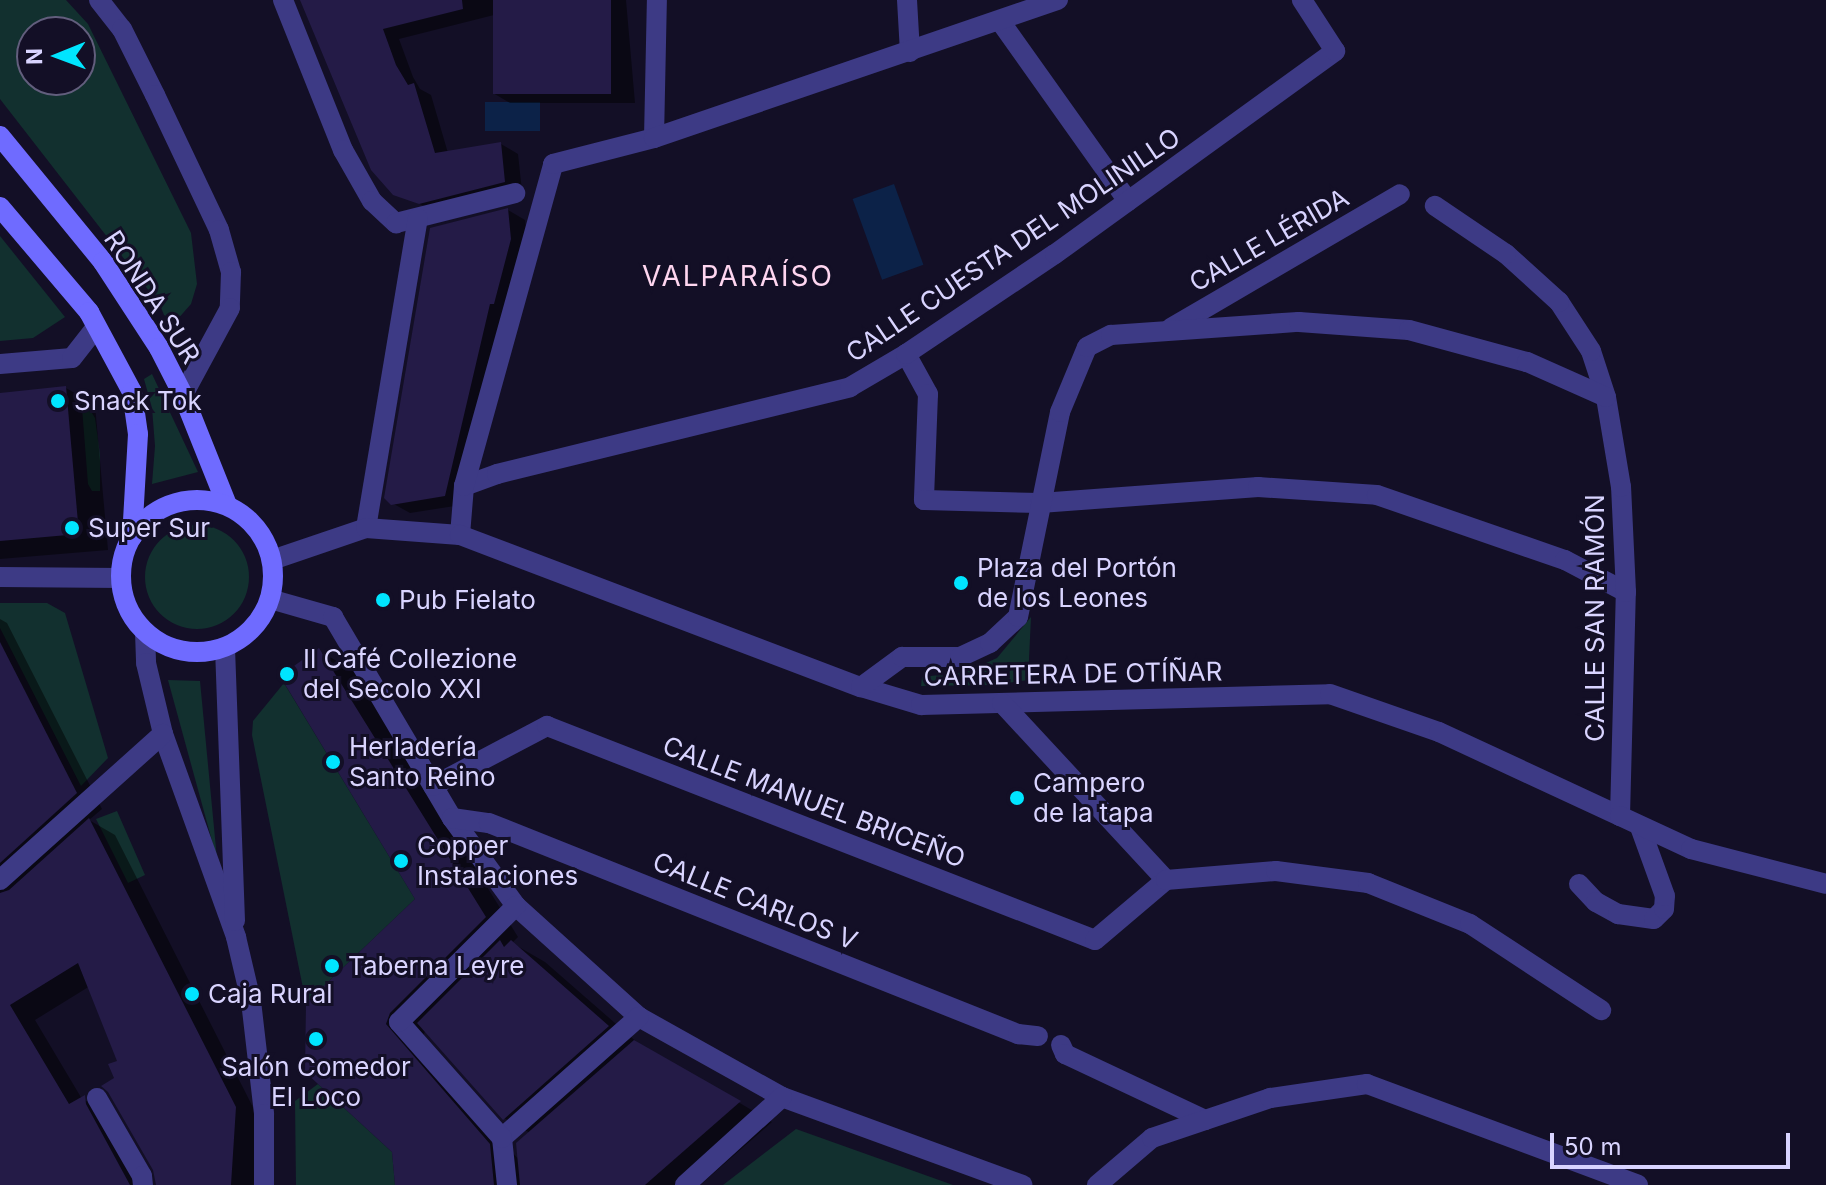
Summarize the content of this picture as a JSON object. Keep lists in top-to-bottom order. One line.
{"streets":{"main road":["RONDA SUR"],"street":["CALLE LÉRIDA","CALLE CUESTA DEL MOLINILLO","CALLE SAN RAMÓN","CARRETERA DE OTÍÑAR","CALLE MANUEL BRICEÑO","CALLE CARLOS V"]},"crossings":[["RONDA SUR","CARRETERA DE OTÍÑAR"],["CALLE SAN RAMÓN","CARRETERA DE OTÍÑAR"]],"districts":["VALPARAÍSO"],"places":["Snack Tok","Super Sur","Plaza del Portón de los Leones","Pub Fielato","Il Café Collezione del Secolo XXI","Herladería Santo Reino","Campero de la tapa","Copper Instalaciones","Taberna Leyre","Caja Rural","Salón Comedor El Loco"],"scale_bar":"50 m","north":"left"}
